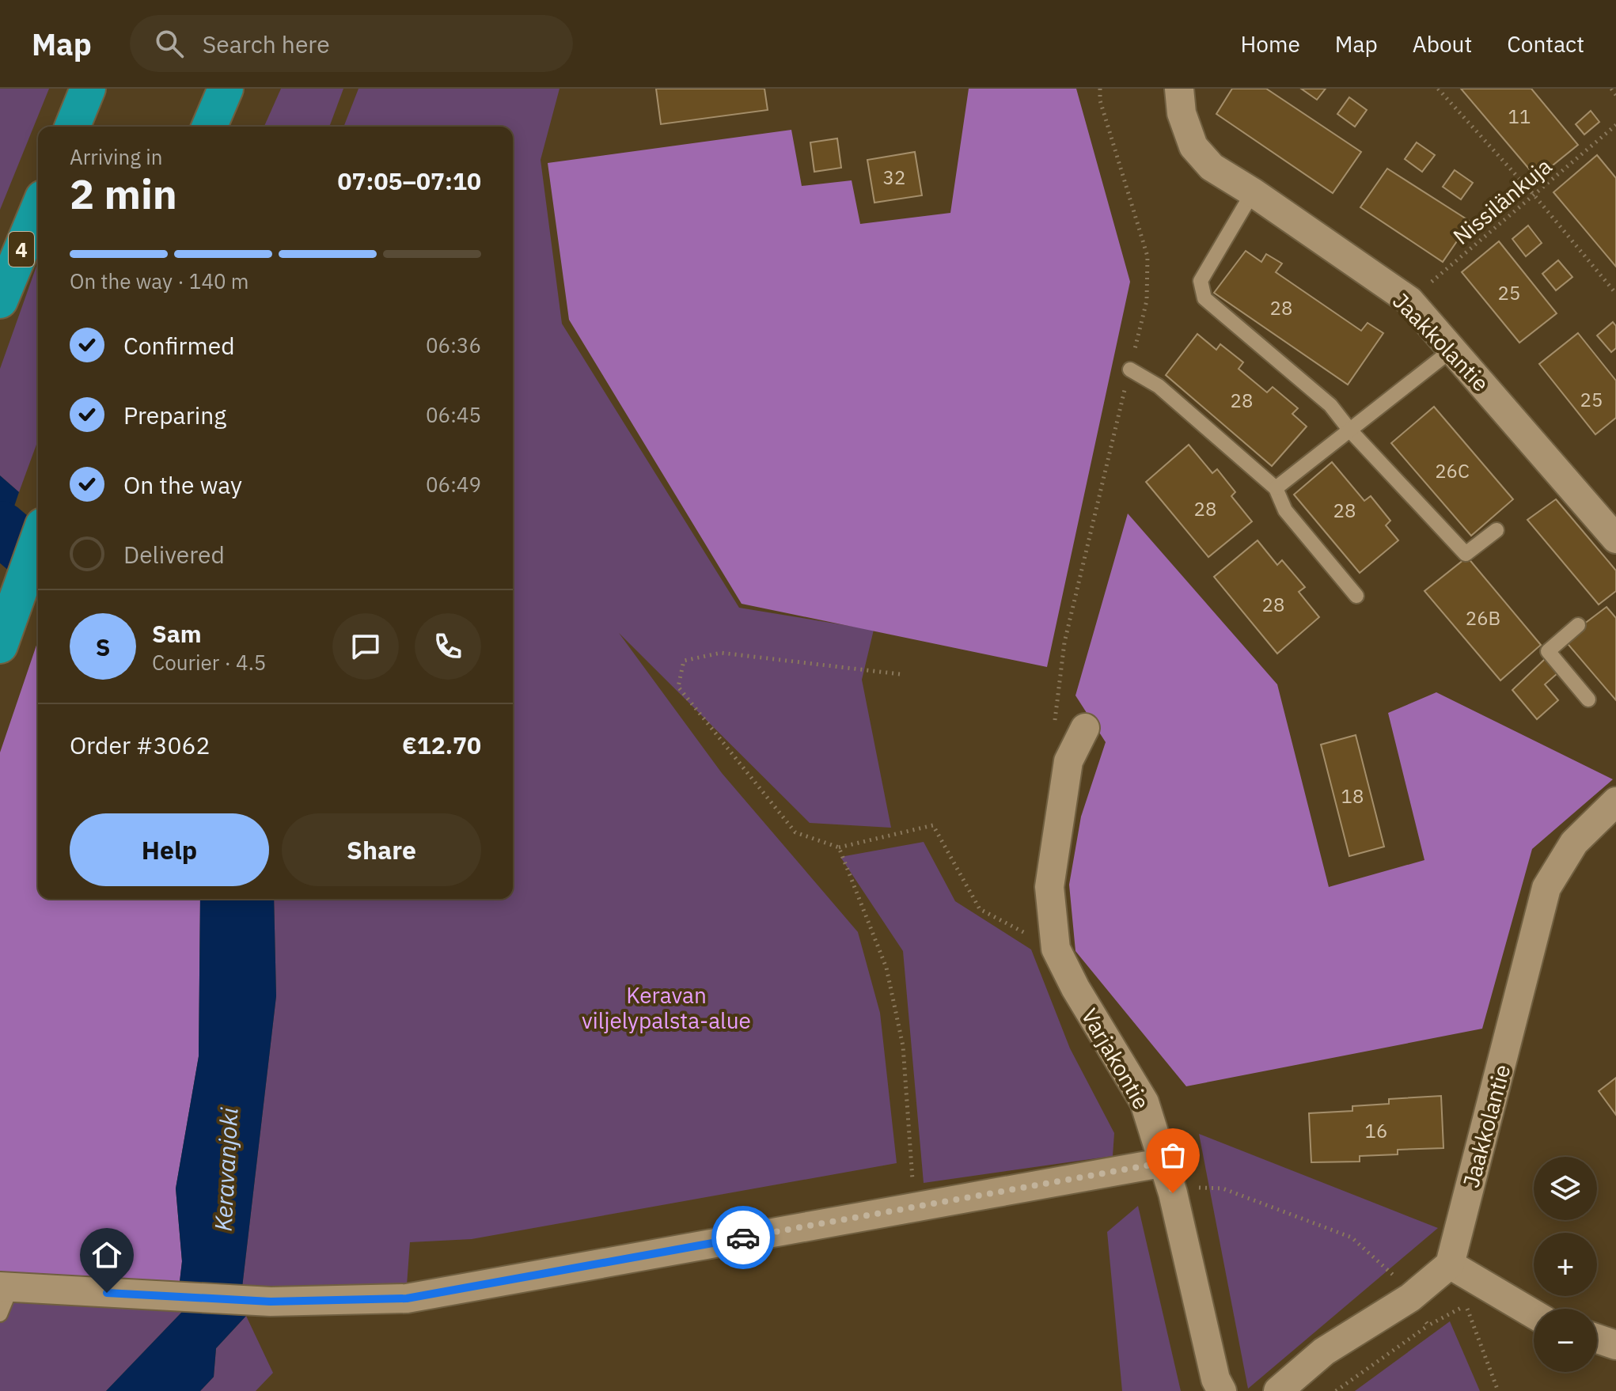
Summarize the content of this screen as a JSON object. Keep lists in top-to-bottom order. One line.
{"streets":{"highway":["4"],"street":["Jaakkolantie","Varjakontie"],"path":["Nissilänkuja"]},"crossings":[["Nissilänkuja","Jaakkolantie"]],"water":["Keravanjoki"],"parks":["Keravan viljelypalsta-alue"],"house_numbers":["11","32","25","28","25","28","26C","28","28","28","26B","18","16"],"page":{"header":"Map","search":"Search here","nav":["Home","Map","About","Contact"],"heading":["2 min","Arriving in","07:05–07:10"],"panel":["Sam","Courier · 4.5","Order #3062","€12.70"],"bar":"On the way · 140 m","list":[["Confirmed","06:36"],["Preparing","06:45"],["On the way","06:49"],"Delivered"],"round":"S","buttons":["Help","Share"],"map_buttons":["+","−"]}}
